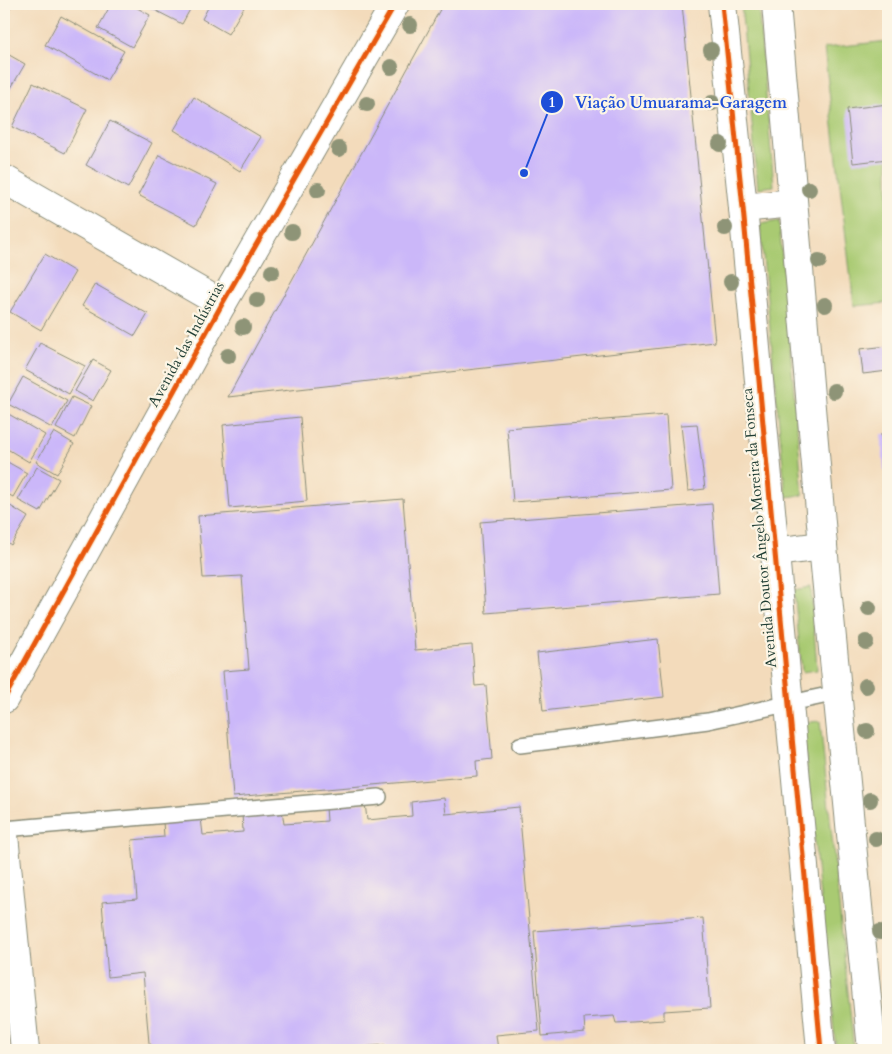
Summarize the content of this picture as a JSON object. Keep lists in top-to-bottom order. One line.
{"streets":{"street":["Avenida das Indústrias","Avenida Doutor Ângelo Moreira da Fonseca"]},"places":["Viação Umuarama-Garagem"]}
